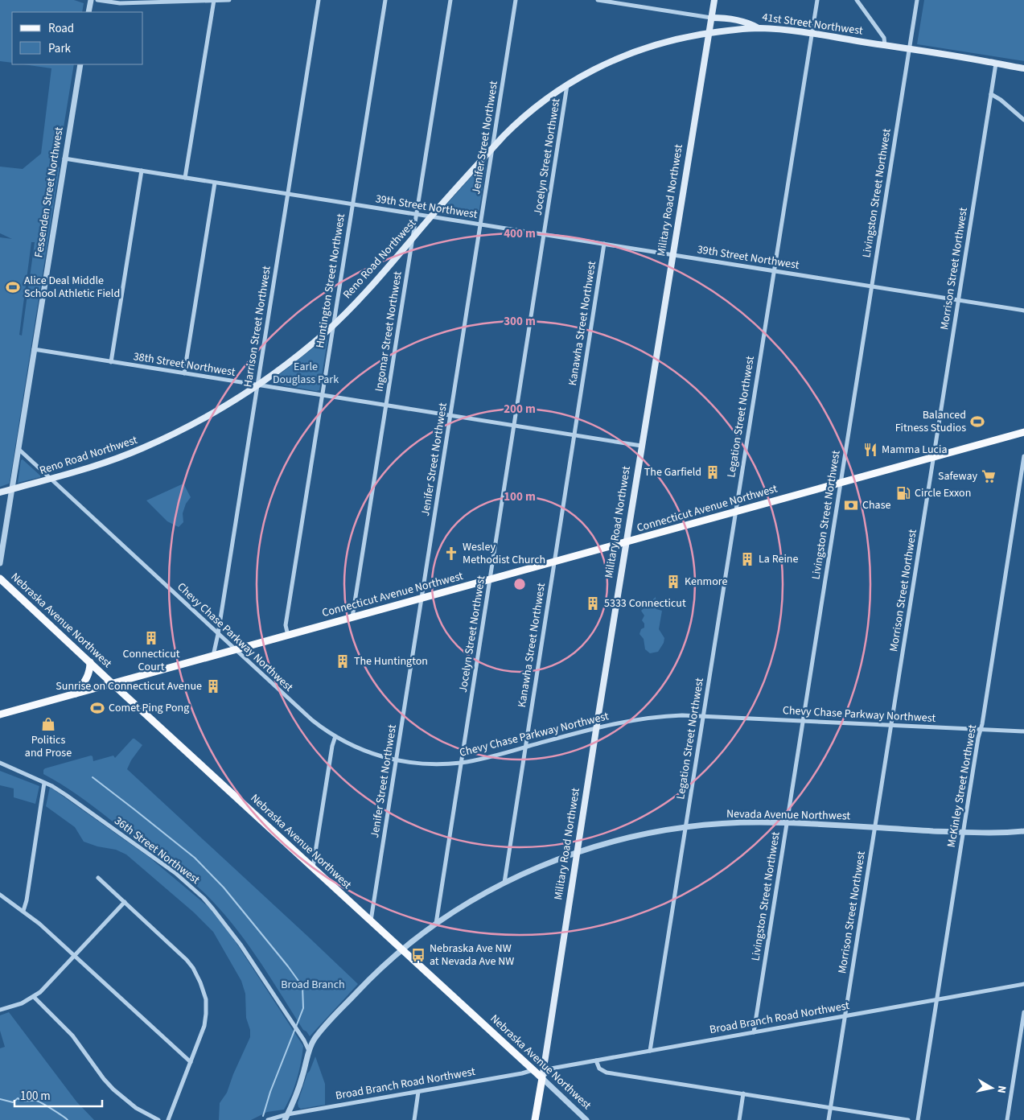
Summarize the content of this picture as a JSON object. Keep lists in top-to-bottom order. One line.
{"streets":{"main road":["41st Street Northwest","Military Road Northwest","Reno Road Northwest","Connecticut Avenue Northwest","Nebraska Avenue Northwest"],"street":["Jenifer Street Northwest","Jocelyn Street Northwest","Fessenden Street Northwest","Livingston Street Northwest","39th Street Northwest","Morrison Street Northwest","Huntington Street Northwest","Kanawha Street Northwest","Harrison Street Northwest","Ingomar Street Northwest","38th Street Northwest","Legation Street Northwest","Chevy Chase Parkway Northwest","McKinley Street Northwest","Nevada Avenue Northwest","36th Street Northwest","Broad Branch Road Northwest"]},"crossings":[["41st Street Northwest","Livingston Street Northwest"],["41st Street Northwest","Military Road Northwest"],["41st Street Northwest","Reno Road Northwest"],["41st Street Northwest","Morrison Street Northwest"],["41st Street Northwest","Legation Street Northwest"],["Jenifer Street Northwest","39th Street Northwest"],["Jenifer Street Northwest","Reno Road Northwest"],["Jenifer Street Northwest","38th Street Northwest"],["Jenifer Street Northwest","Connecticut Avenue Northwest"],["Jenifer Street Northwest","Nebraska Avenue Northwest"],["Jenifer Street Northwest","Chevy Chase Parkway Northwest"],["Jocelyn Street Northwest","39th Street Northwest"],["Jocelyn Street Northwest","Reno Road Northwest"],["Jocelyn Street Northwest","38th Street Northwest"],["Jocelyn Street Northwest","Connecticut Avenue Northwest"],["Jocelyn Street Northwest","Chevy Chase Parkway Northwest"],["Jocelyn Street Northwest","Nevada Avenue Northwest"],["Fessenden Street Northwest","39th Street Northwest"],["Fessenden Street Northwest","Reno Road Northwest"],["Fessenden Street Northwest","38th Street Northwest"],["Fessenden Street Northwest","Chevy Chase Parkway Northwest"],["Livingston Street Northwest","39th Street Northwest"],["Livingston Street Northwest","Connecticut Avenue Northwest"],["Livingston Street Northwest","Chevy Chase Parkway Northwest"],["Livingston Street Northwest","Nevada Avenue Northwest"],["Livingston Street Northwest","Broad Branch Road Northwest"],["Military Road Northwest","39th Street Northwest"],["Military Road Northwest","Reno Road Northwest"],["Military Road Northwest","38th Street Northwest"],["Military Road Northwest","Connecticut Avenue Northwest"],["Military Road Northwest","Nebraska Avenue Northwest"],["Military Road Northwest","Chevy Chase Parkway Northwest"],["Military Road Northwest","Nevada Avenue Northwest"],["Military Road Northwest","Broad Branch Road Northwest"],["39th Street Northwest","Reno Road Northwest"],["39th Street Northwest","Morrison Street Northwest"],["39th Street Northwest","Huntington Street Northwest"],["39th Street Northwest","Kanawha Street Northwest"],["39th Street Northwest","Harrison Street Northwest"],["39th Street Northwest","Ingomar Street Northwest"],["39th Street Northwest","Legation Street Northwest"],["Reno Road Northwest","Huntington Street Northwest"],["Reno Road Northwest","Harrison Street Northwest"],["Reno Road Northwest","Ingomar Street Northwest"],["Reno Road Northwest","38th Street Northwest"],["Reno Road Northwest","Chevy Chase Parkway Northwest"],["Morrison Street Northwest","Connecticut Avenue Northwest"],["Morrison Street Northwest","Chevy Chase Parkway Northwest"],["Morrison Street Northwest","Nevada Avenue Northwest"],["Morrison Street Northwest","Broad Branch Road Northwest"],["Huntington Street Northwest","38th Street Northwest"],["Huntington Street Northwest","Connecticut Avenue Northwest"],["Kanawha Street Northwest","38th Street Northwest"],["Kanawha Street Northwest","Connecticut Avenue Northwest"],["Kanawha Street Northwest","Chevy Chase Parkway Northwest"],["Kanawha Street Northwest","Nevada Avenue Northwest"],["Harrison Street Northwest","38th Street Northwest"],["Harrison Street Northwest","Connecticut Avenue Northwest"],["Harrison Street Northwest","Chevy Chase Parkway Northwest"],["Ingomar Street Northwest","38th Street Northwest"],["Ingomar Street Northwest","Connecticut Avenue Northwest"],["Legation Street Northwest","Connecticut Avenue Northwest"],["Legation Street Northwest","Chevy Chase Parkway Northwest"],["Legation Street Northwest","Nevada Avenue Northwest"],["Legation Street Northwest","Broad Branch Road Northwest"],["Connecticut Avenue Northwest","Nebraska Avenue Northwest"],["Connecticut Avenue Northwest","Chevy Chase Parkway Northwest"],["Nebraska Avenue Northwest","Nevada Avenue Northwest"],["Nebraska Avenue Northwest","Broad Branch Road Northwest"],["Chevy Chase Parkway Northwest","McKinley Street Northwest"],["McKinley Street Northwest","Nevada Avenue Northwest"],["McKinley Street Northwest","Broad Branch Road Northwest"],["Nevada Avenue Northwest","36th Street Northwest"],["Nevada Avenue Northwest","Broad Branch Road Northwest"]],"parks":["Earle Douglass Park","Broad Branch"],"places":{"sports":["Alice Deal Middle School Athletic Field","Balanced Fitness Studios","Comet Ping Pong"],"restaurant":["Mamma Lucia"],"building":["The Garfield","La Reine","Kenmore","5333 Connecticut","Connecticut Court","The Huntington","Sunrise on Connecticut Avenue"],"supermarket":["Safeway"],"fuel station":["Circle Exxon"],"bank":["Chase"],"church":["Wesley Methodist Church"],"shop":["Politics and Prose"],"bus stop":["Nebraska Ave NW at Nevada Ave NW"]},"legend":["Road","Park"],"scale_bar":"100 m","north":"right","rings":["400 m","300 m","200 m","100 m"]}
